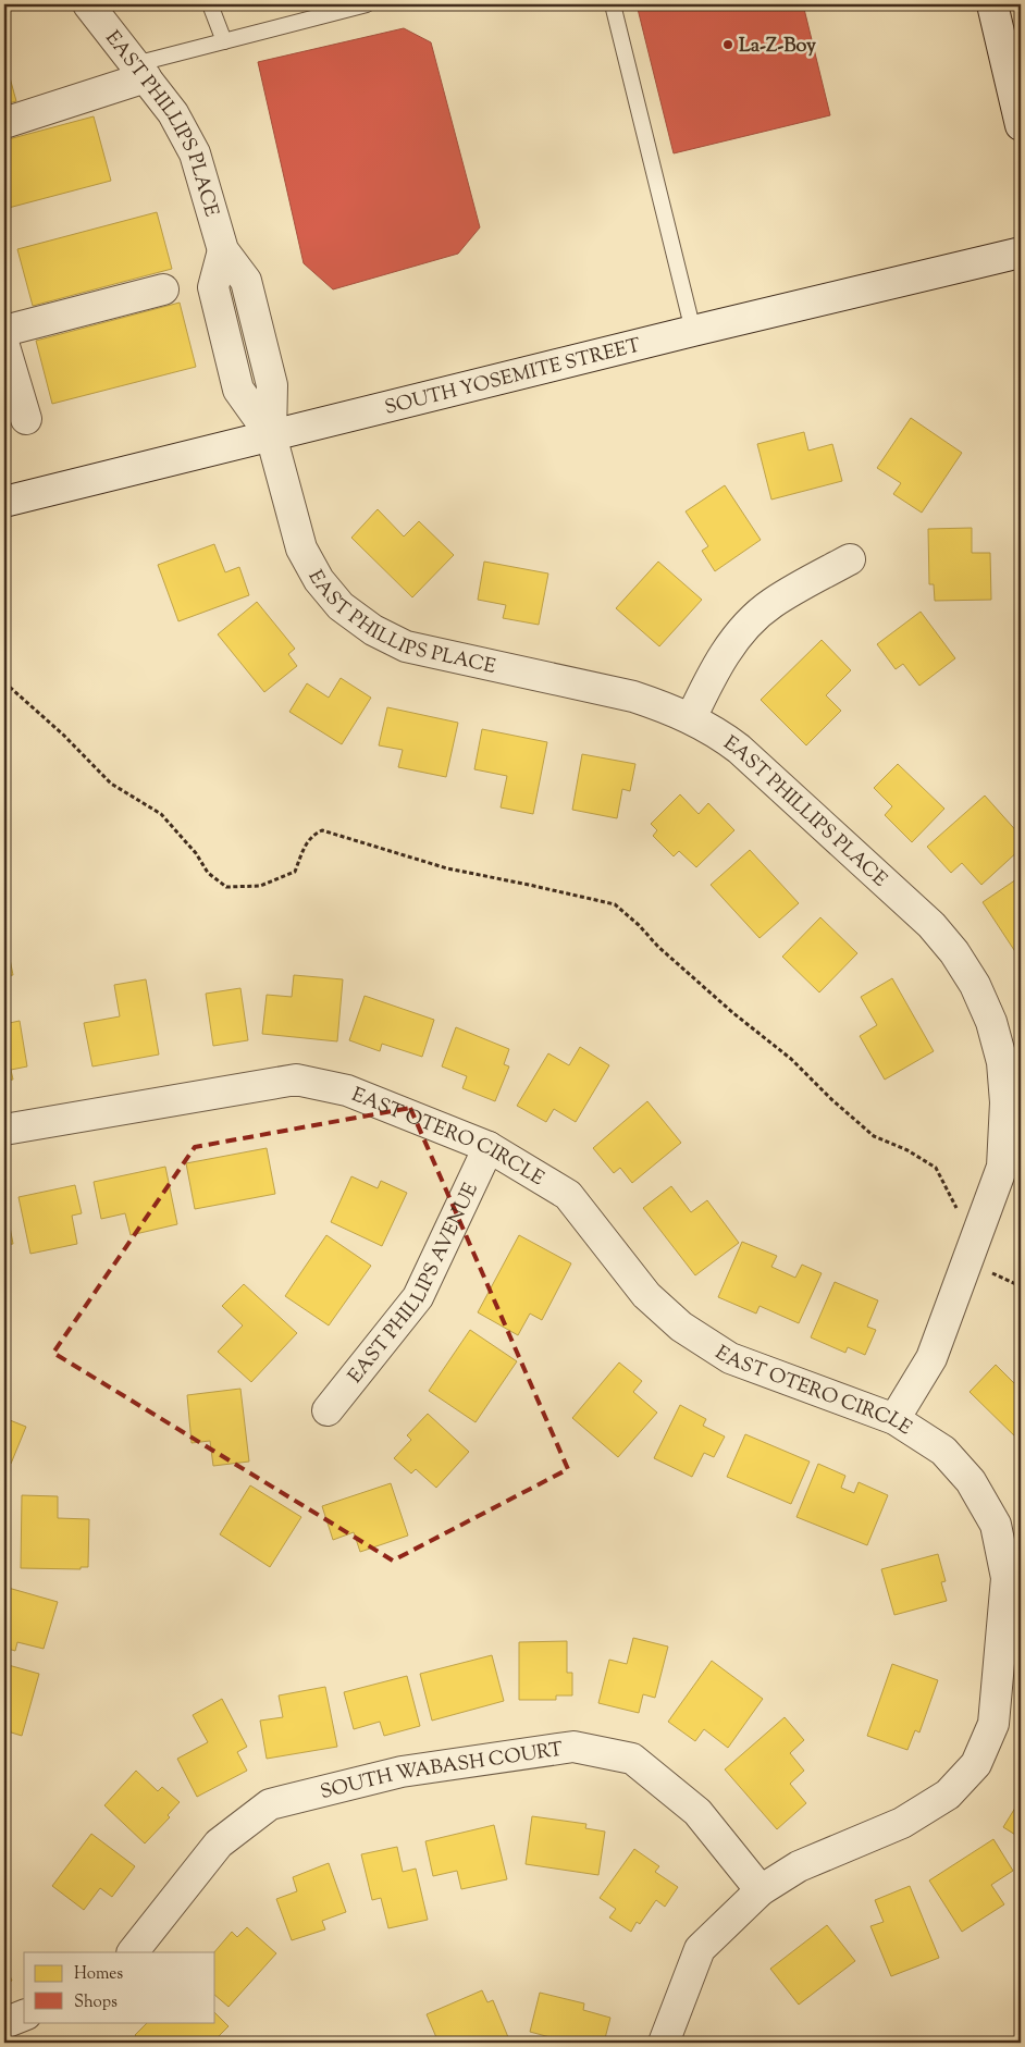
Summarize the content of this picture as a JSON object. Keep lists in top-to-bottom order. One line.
{"streets":{"street":["EAST PHILLIPS PLACE","SOUTH YOSEMITE STREET","EAST OTERO CIRCLE","EAST PHILLIPS AVENUE","SOUTH WABASH COURT"]},"crossings":[["EAST PHILLIPS PLACE","SOUTH YOSEMITE STREET"],["EAST PHILLIPS PLACE","EAST OTERO CIRCLE"],["EAST OTERO CIRCLE","EAST PHILLIPS AVENUE"],["EAST OTERO CIRCLE","SOUTH WABASH COURT"]],"places":["La-Z-Boy"],"legend":["Homes","Shops"]}
